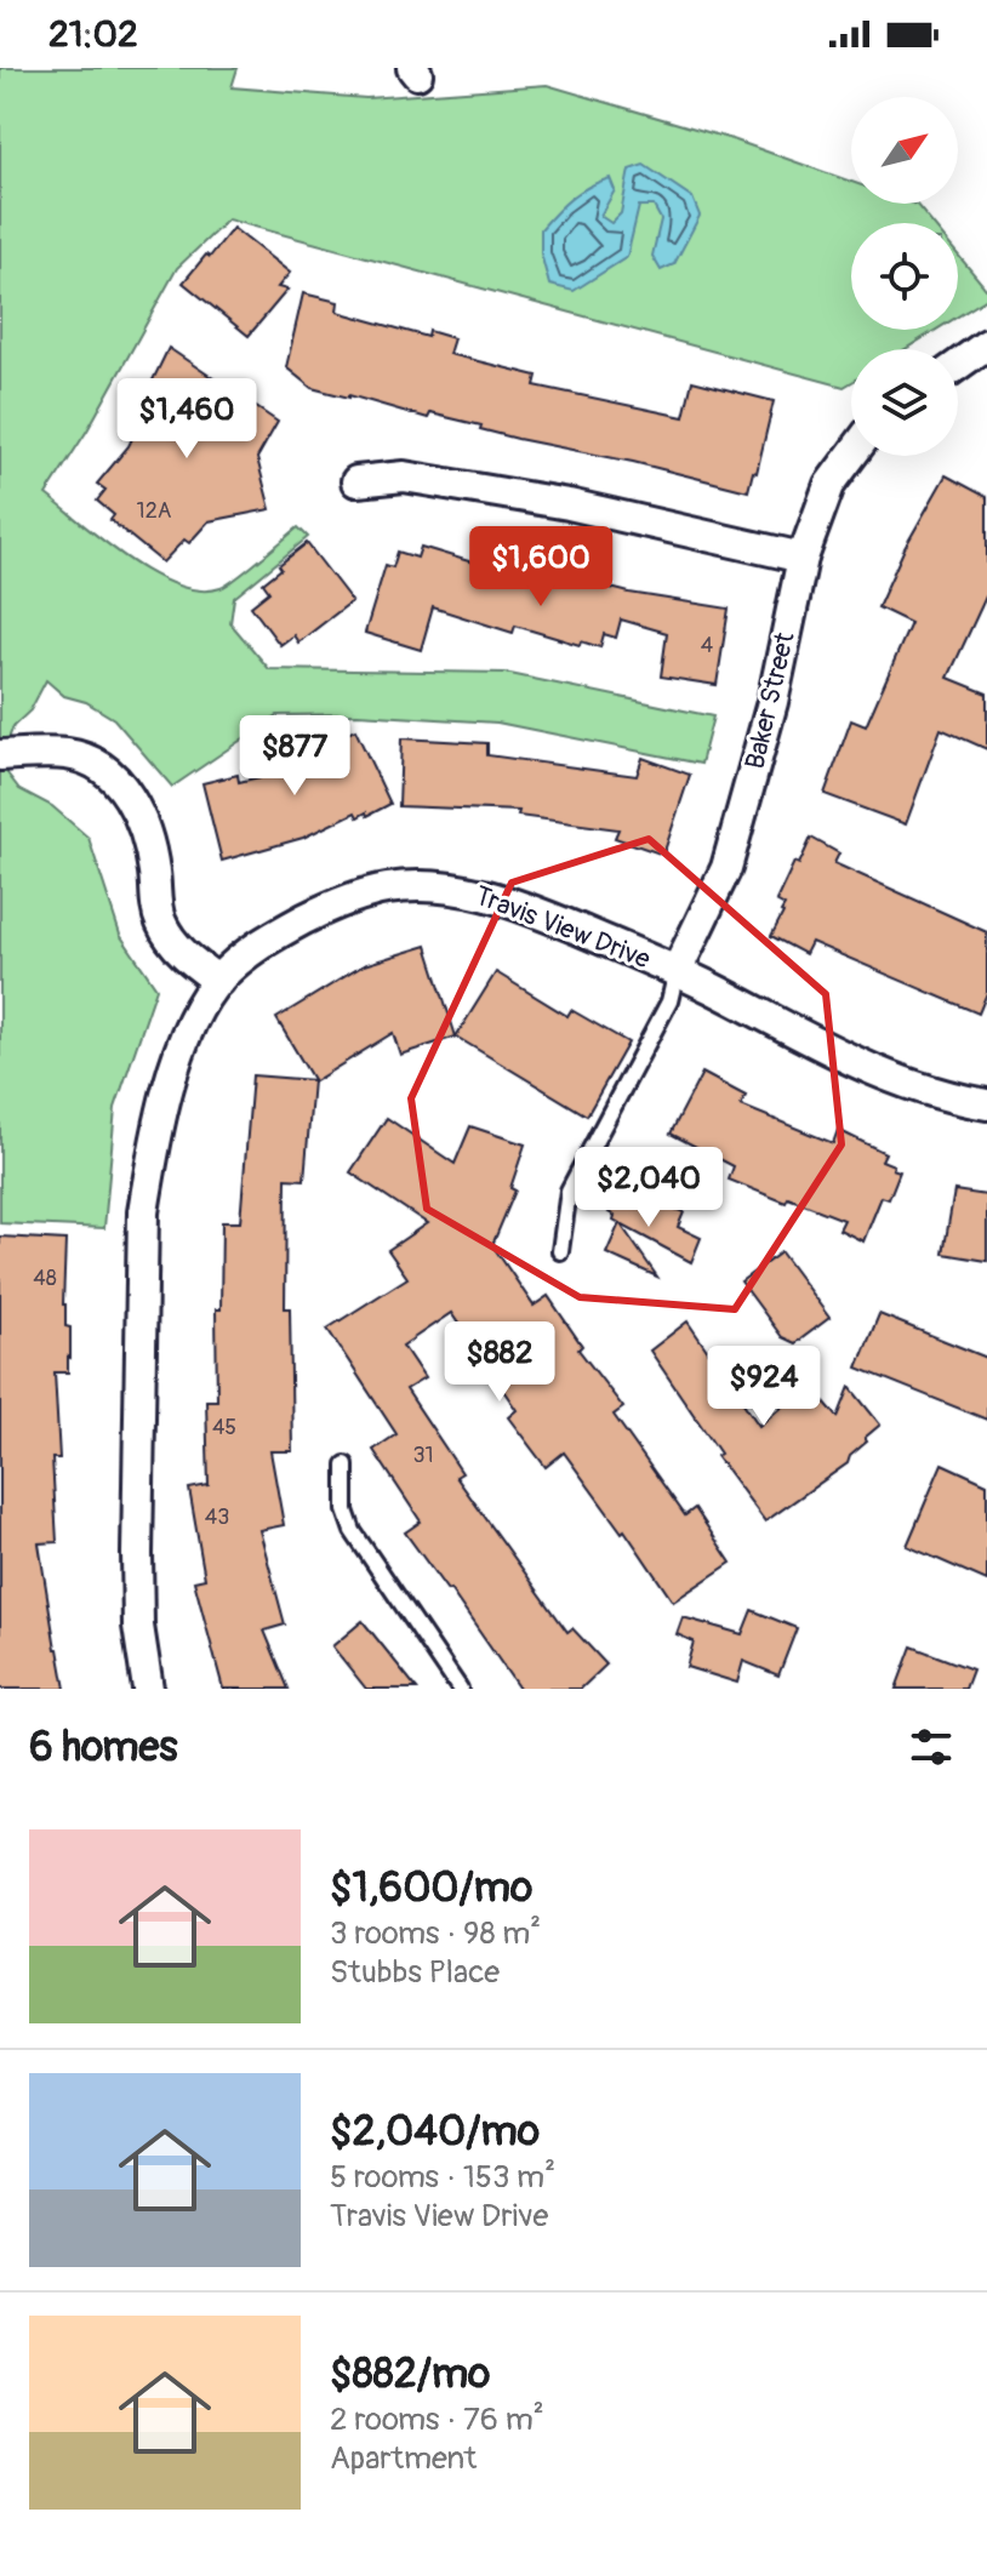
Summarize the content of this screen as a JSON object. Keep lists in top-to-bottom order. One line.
{"streets":{"street":["Baker Street","Travis View Drive"]},"crossings":[["Baker Street","Travis View Drive"]],"house_numbers":["12A","4","48","45","31","43"],"north":"top right","page":{"status":"21:02","price":["$1,460","$1,600","$877","$2,040","$882","$924"],"heading":"6 homes","list":[{"name":"$1,600/mo","note":"3 rooms · 98 m² · Stubbs Place"},{"name":"$2,040/mo","note":"5 rooms · 153 m² · Travis View Drive"},{"name":"$882/mo","note":"2 rooms · 76 m² · Apartment"}]}}
